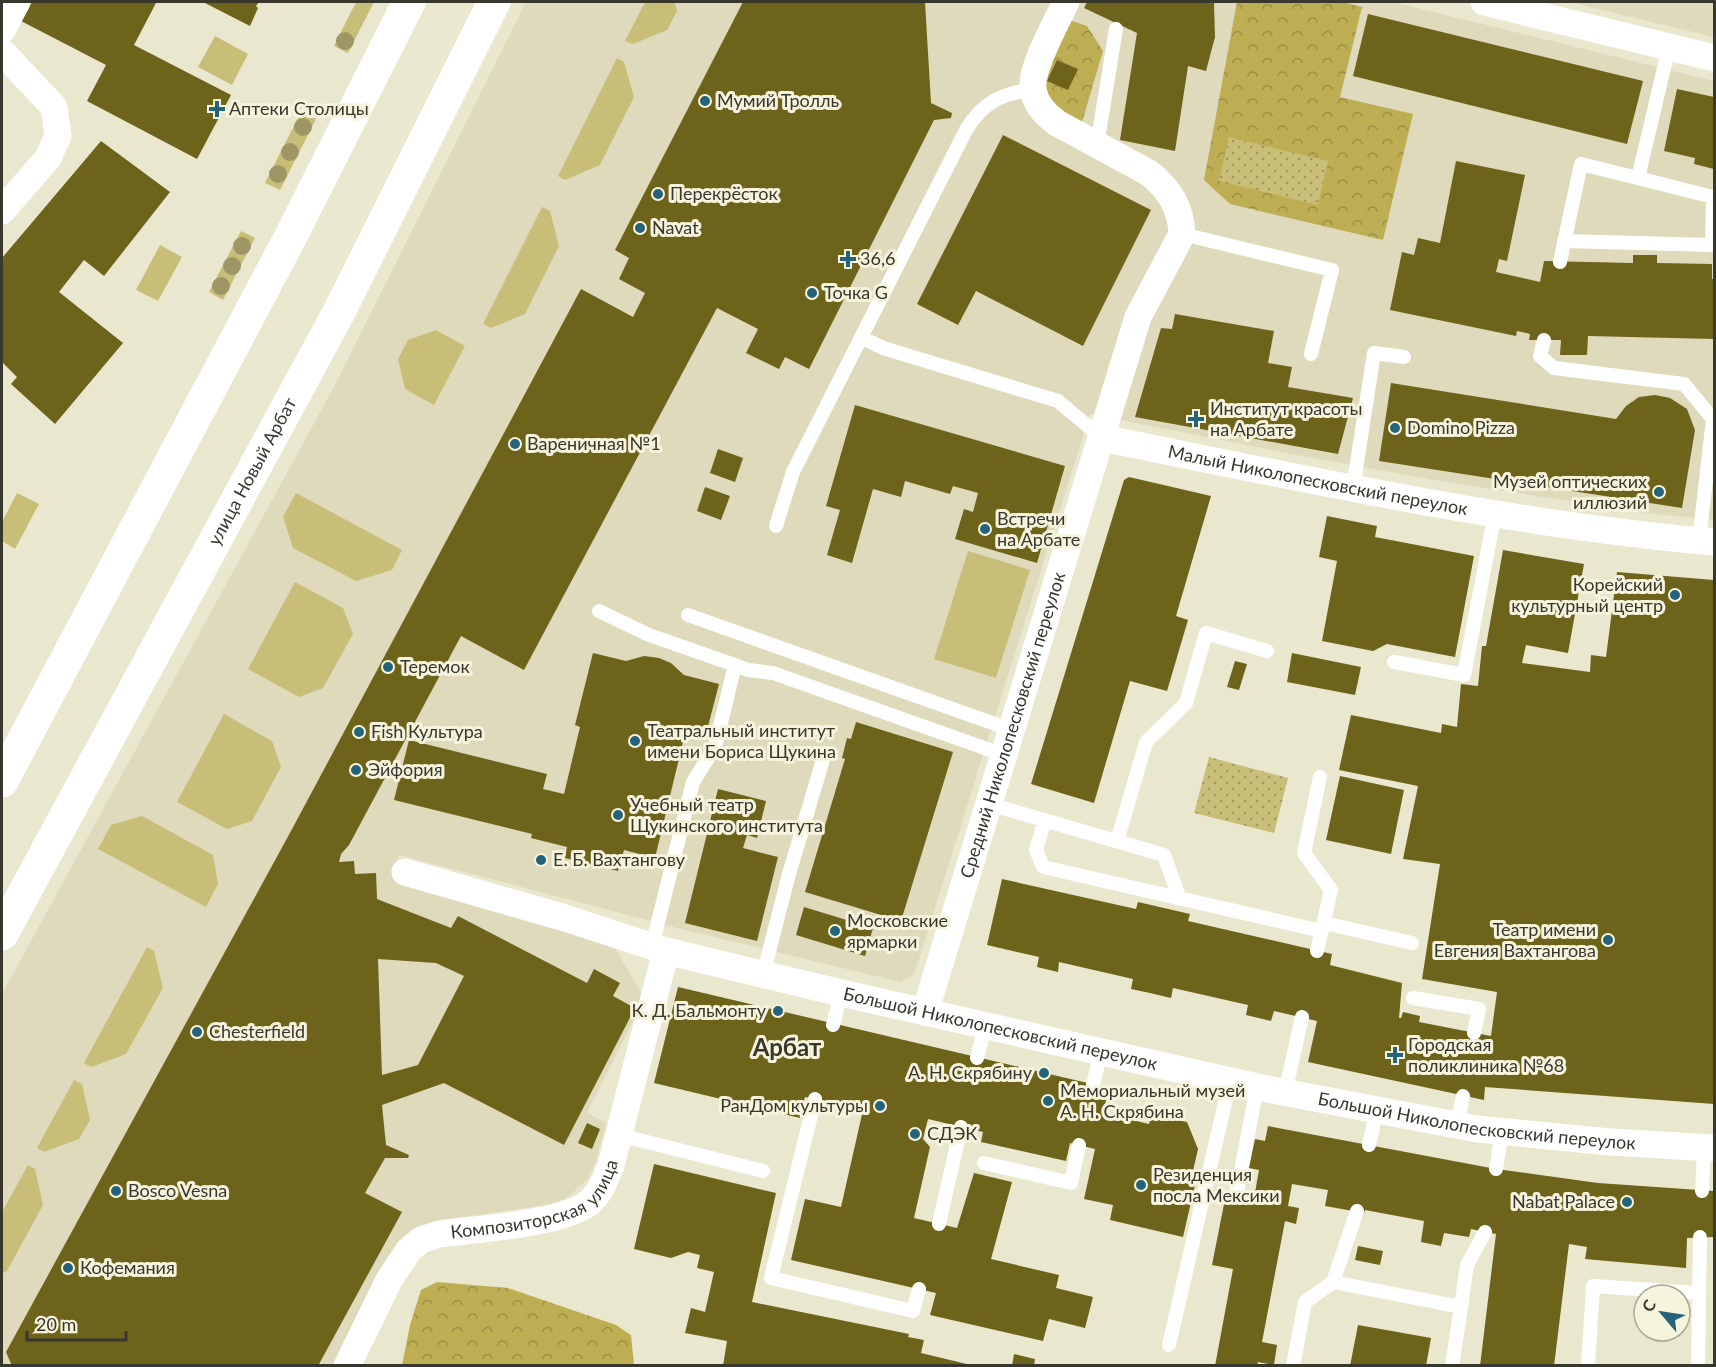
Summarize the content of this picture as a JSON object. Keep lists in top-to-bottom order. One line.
{"streets":{"main road":["улица Новый Арбат"],"street":["Малый Николопесковский переулок","Средний Николопесковский переулок","Большой Николопесковский переулок","Композиторская улица"]},"crossings":[["Малый Николопесковский переулок","Средний Николопесковский переулок"],["Средний Николопесковский переулок","Большой Николопесковский переулок"],["Большой Николопесковский переулок","Композиторская улица"]],"districts":["Арбат"],"places":{"other":["Мумий Тролль","Перекрёсток","Navat","Точка G","Domino Pizza","Вареничная №1","Музей оптических иллюзий","Встречи на Арбате","Корейский культурный центр","Теремок","Fish Культура","Театральный институт имени Бориса Щукина","Эйфория","Учебный театр Щукинского института","Е. Б. Вахтангову","Московские ярмарки","Театр имени Евгения Вахтангова","К. Д. Бальмонту","Chesterfield","А. Н. Скрябину","Мемориальный музей А. Н. Скрябина","РанДом культуры","СДЭК","Резиденция посла Мексики","Bosco Vesna","Nabat Palace","Кофемания"],"health":["Аптеки Столицы","36,6","Институт красоты на Арбате","Городская поликлиника №68"]},"scale_bar":"20 m","north":"top left"}
